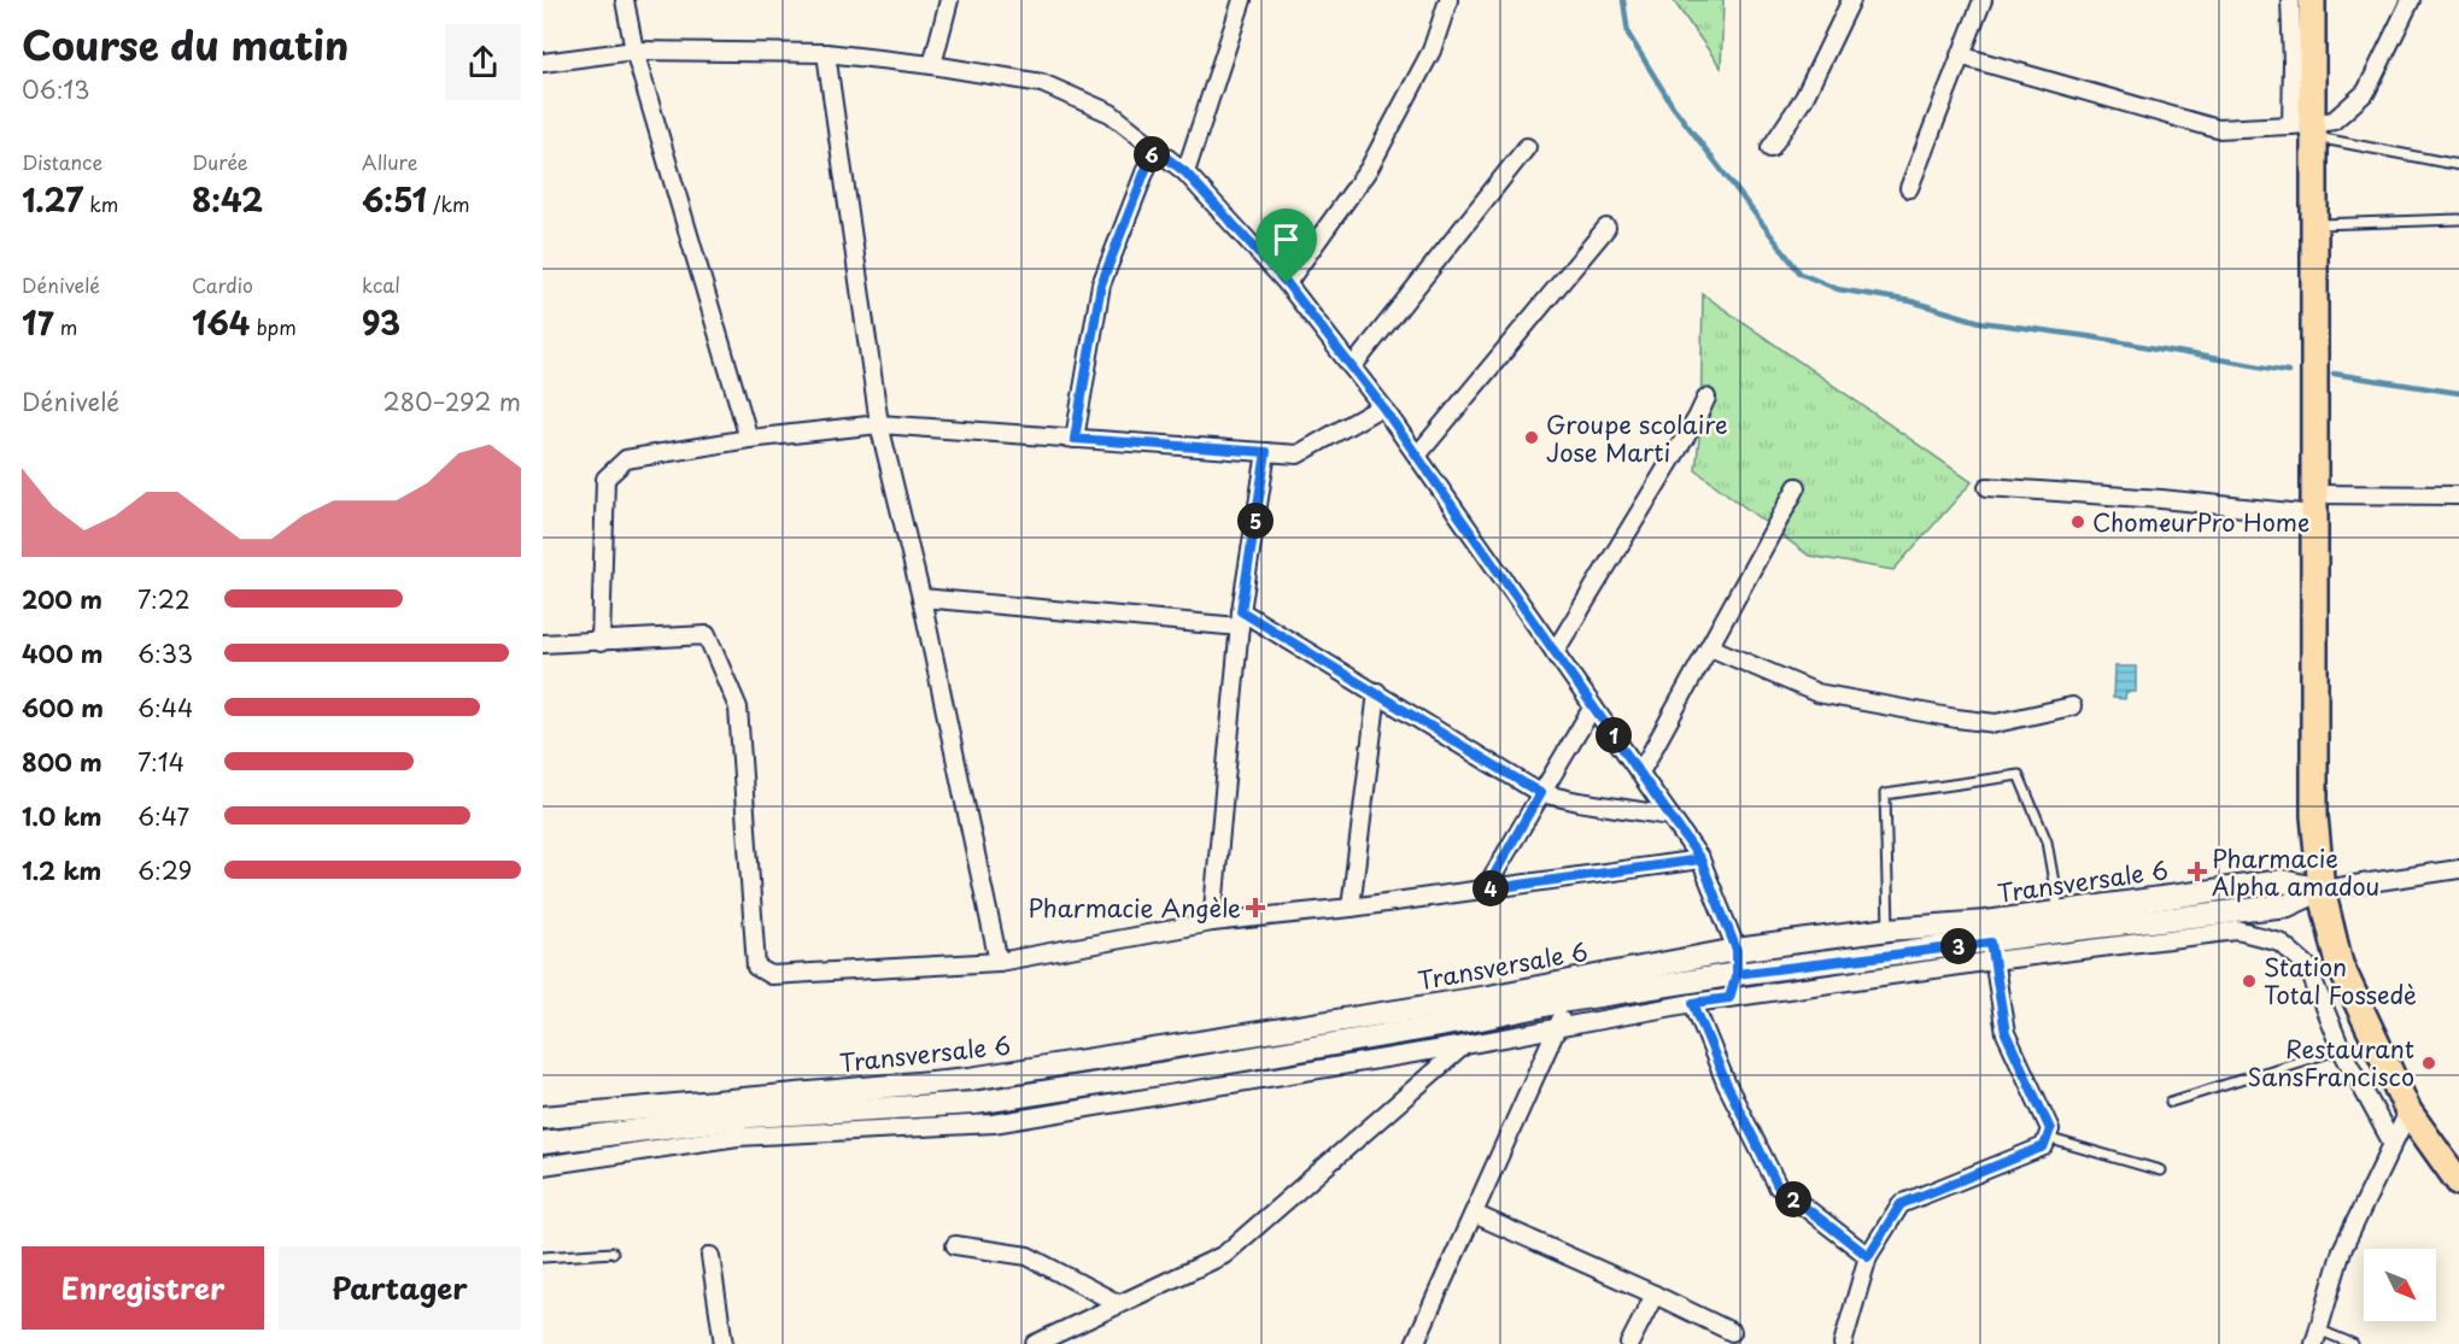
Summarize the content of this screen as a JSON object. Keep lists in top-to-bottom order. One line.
{"streets":{"main road":["Transversale 6"]},"places":{"other":["Groupe scolaire Jose Marti","ChomeurPro Home","Station Total Fossedè","Restaurant SansFrancisco"],"health":["Pharmacie Alpha amadou","Pharmacie Angèle"]},"north":"bottom right","page":{"heading":["Course du matin","06:13"],"stats":[["Distance","1.27 km"],["Durée","8:42"],["Allure","6:51 /km"],["Dénivelé","17 m"],["Cardio","164 bpm"],["kcal","93"]],"pins":["6","5","1","4","3","2"],"chart":["Dénivelé","280–292 m"],"list":[{"name":"200 m","note":"7:22"},{"name":"400 m","note":"6:33"},{"name":"600 m","note":"6:44"},{"name":"800 m","note":"7:14"},{"name":"1.0 km","note":"6:47"},{"name":"1.2 km","note":"6:29"}],"buttons":["Enregistrer","Partager"]}}
